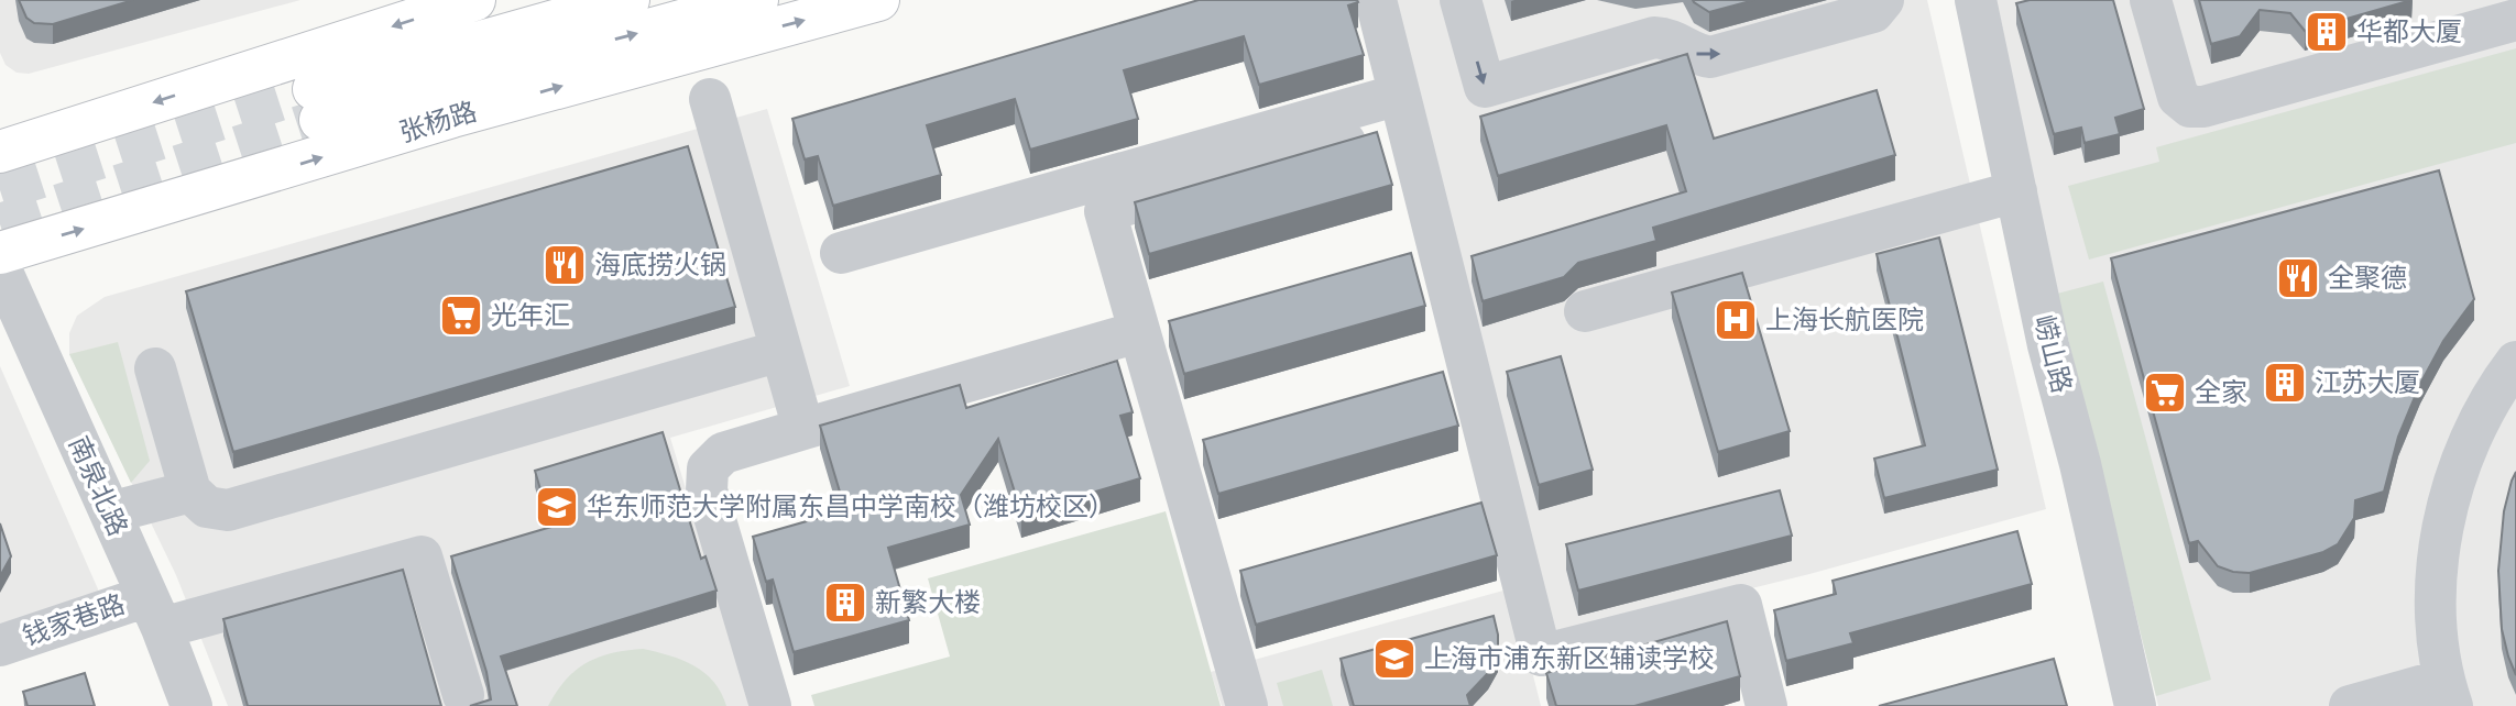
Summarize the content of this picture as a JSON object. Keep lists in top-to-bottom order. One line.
{"streets":{"main road":["张杨路"],"street":["崂山路","南泉北路","钱家巷路"]},"crossings":[["南泉北路","钱家巷路"]],"places":{"building":["华都大厦","江苏大厦","新繁大楼"],"restaurant":["海底捞火锅","全聚德"],"supermarket":["光年汇","全家"],"hospital":["上海长航医院"],"school or university":["华东师范大学附属东昌中学南校（潍坊校区）","上海市浦东新区辅读学校"]}}
